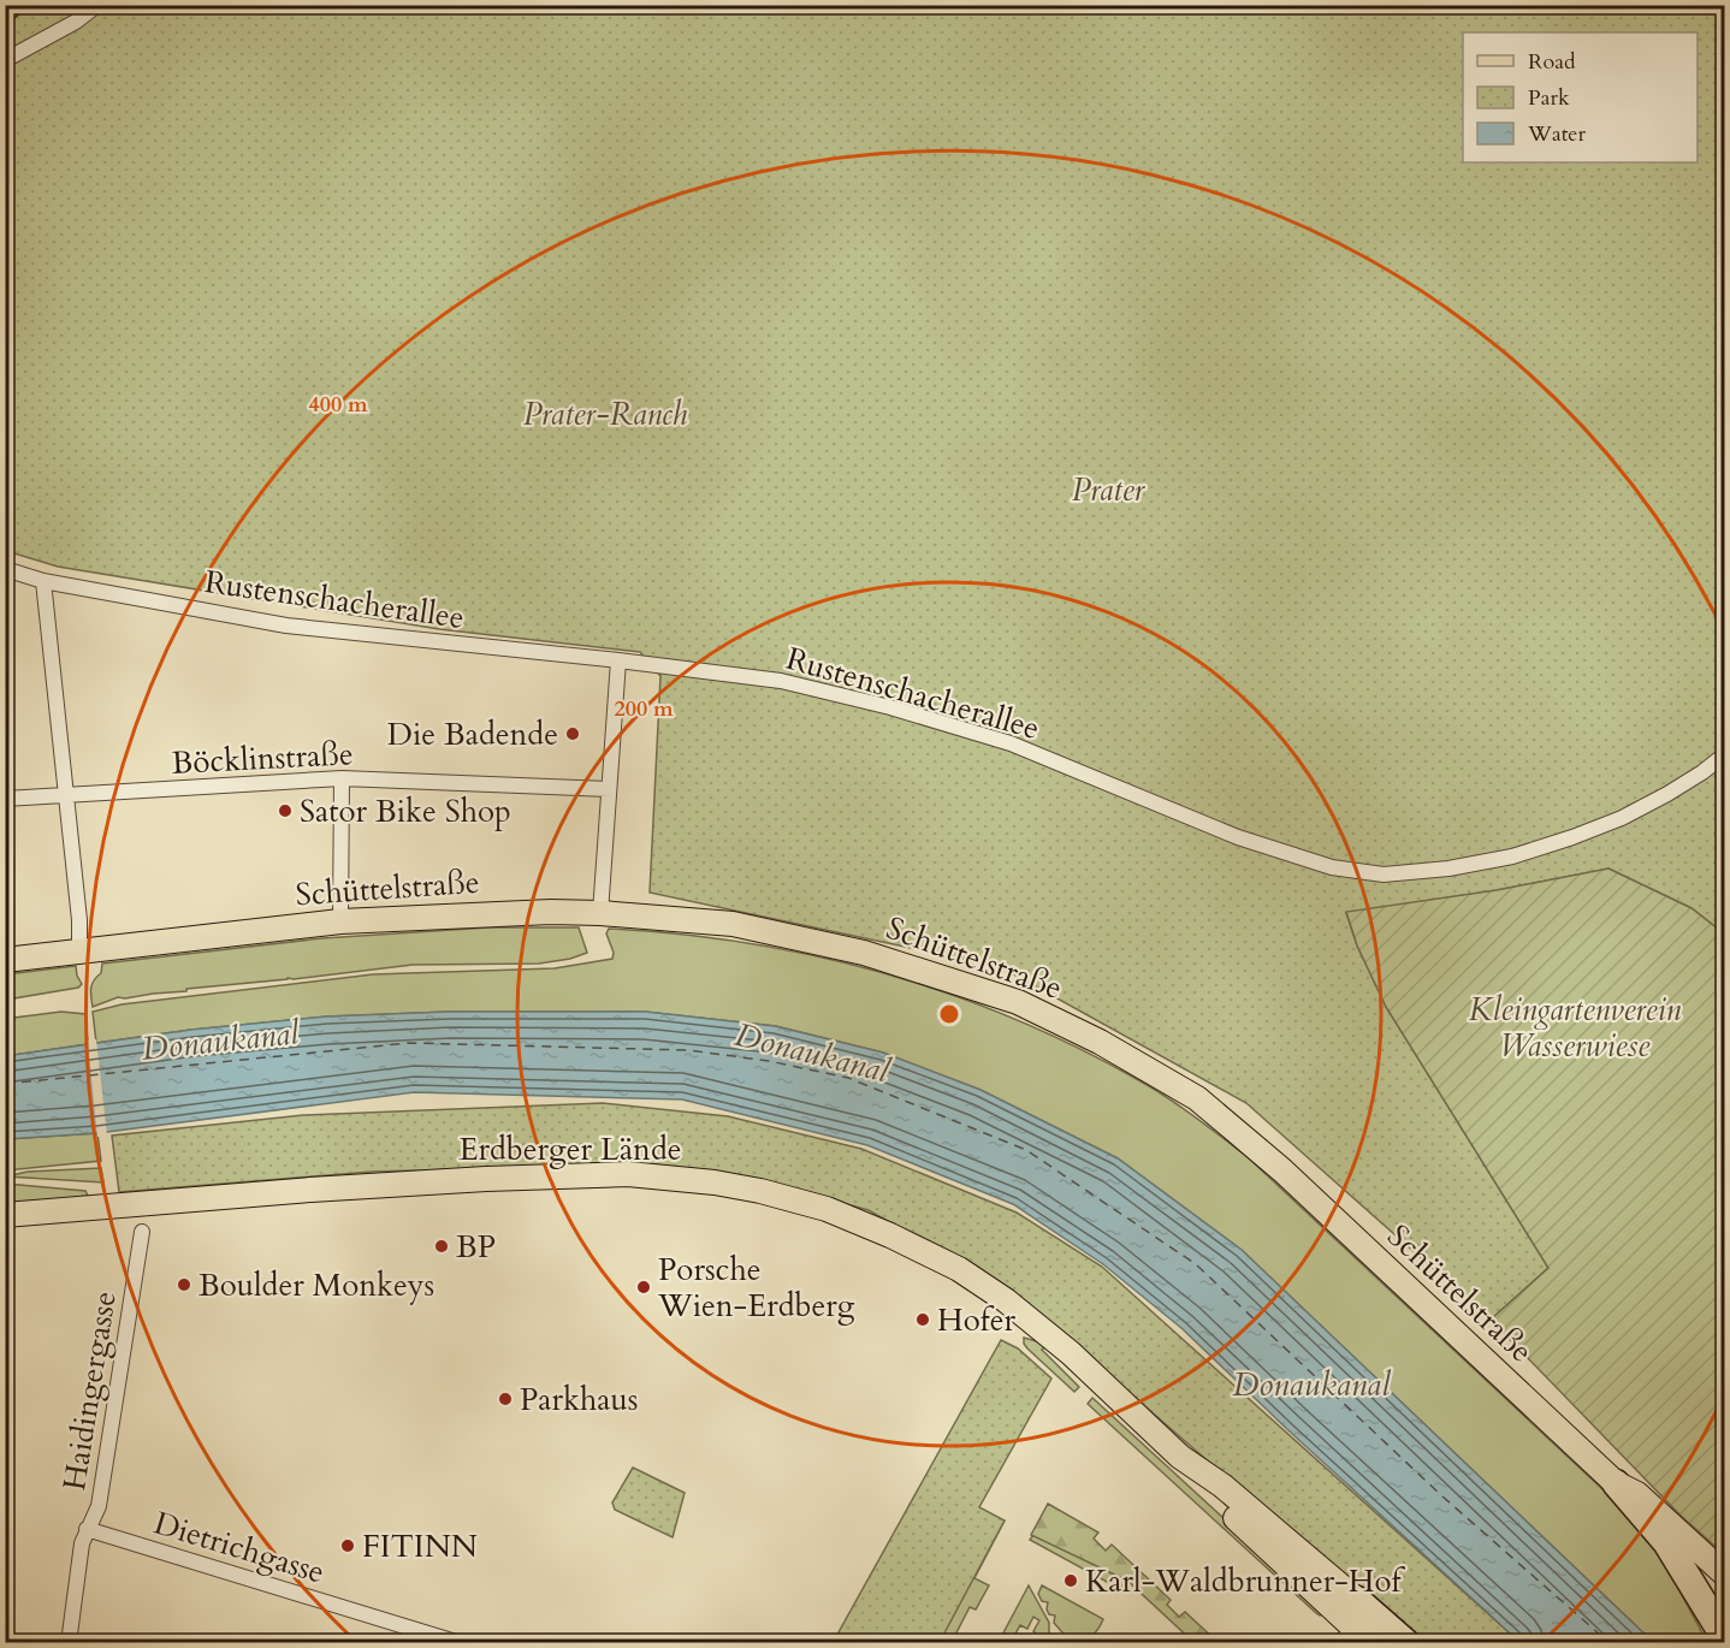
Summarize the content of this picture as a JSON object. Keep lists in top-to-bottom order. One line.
{"streets":{"main road":["Schüttelstraße","Erdberger Lände"],"street":["Rustenschacherallee","Böcklinstraße","Haidingergasse","Dietrichgasse"]},"crossings":[["Haidingergasse","Dietrichgasse"]],"water":["Donaukanal"],"parks":["Prater-Ranch","Prater","Kleingartenverein Wasserwiese"],"places":["Die Badende","Sator Bike Shop","BP","Boulder Monkeys","Porsche Wien-Erdberg","Hofer","Parkhaus","FITINN","Karl-Waldbrunner-Hof"],"legend":["Road","Park","Water"],"rings":["400 m","200 m"]}
